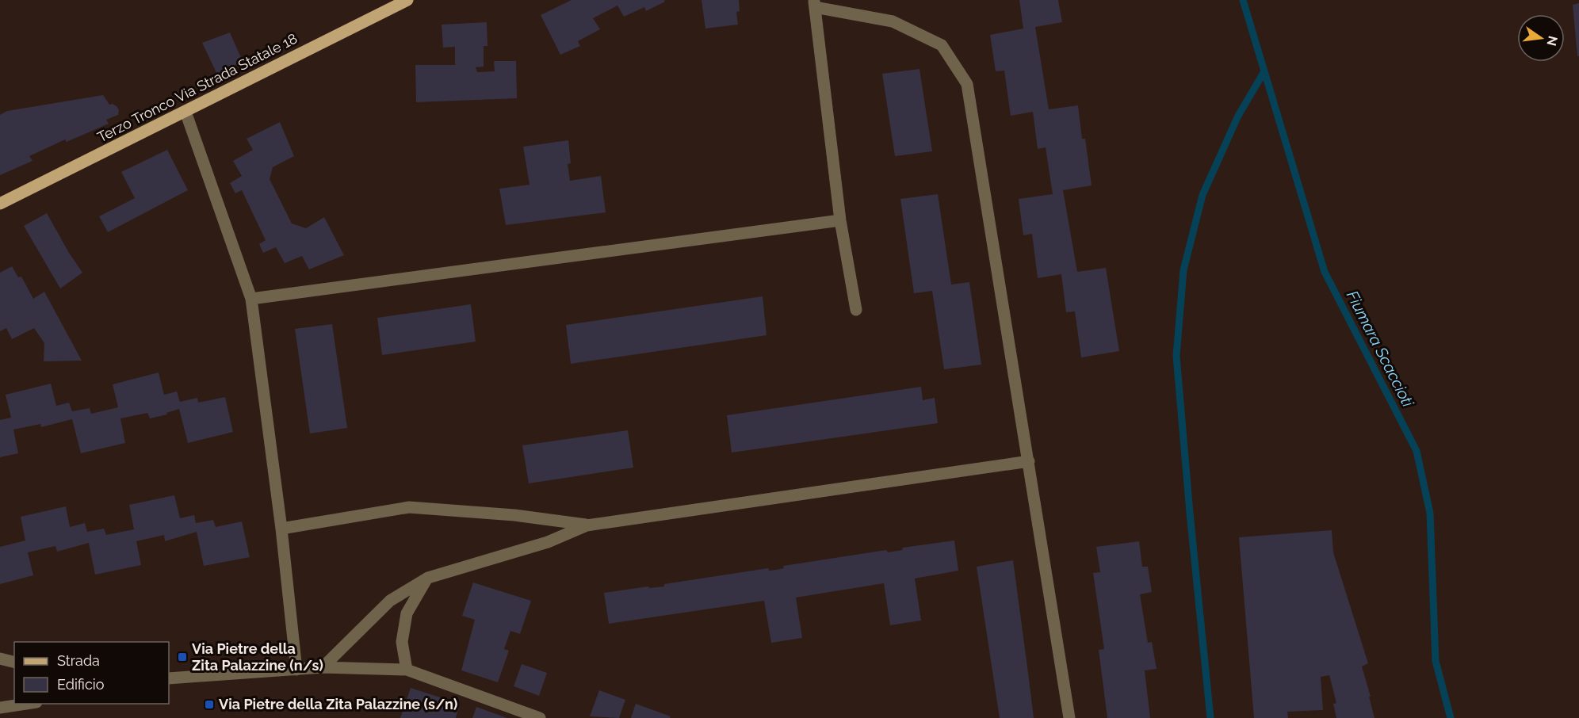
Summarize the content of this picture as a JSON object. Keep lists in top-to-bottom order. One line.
{"streets":{"main road":["Terzo Tronco Via Strada Statale 18"]},"water":["Fiumara Scaccioti"],"places":{"transit":["Via Pietre della Zita Palazzine (n/s)","Via Pietre della Zita Palazzine (s/n)"]},"legend":["Strada","Edificio"],"north":"right"}
